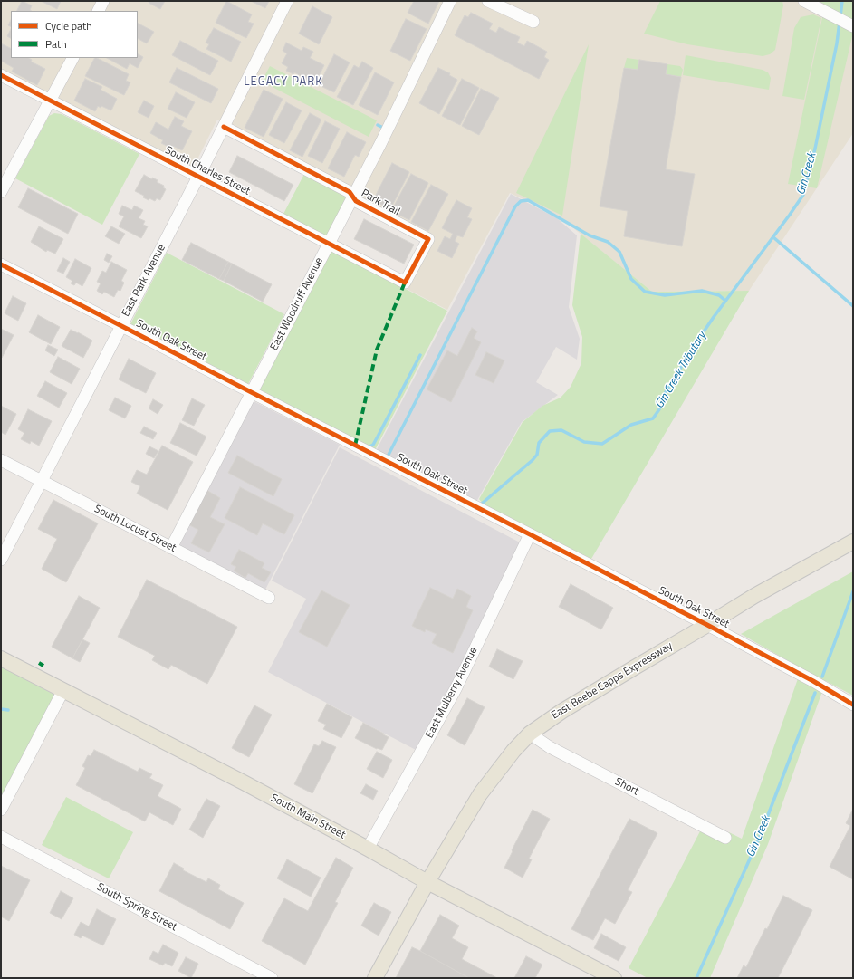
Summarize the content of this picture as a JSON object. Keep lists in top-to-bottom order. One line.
{"streets":{"main road":["East Beebe Capps Expressway","South Main Street"],"street":["South Charles Street","Park Trail","East Park Avenue","East Woodruff Avenue","South Oak Street","South Locust Street","East Mulberry Avenue","Short","South Spring Street"]},"crossings":[["South Charles Street","Park Trail"],["South Charles Street","East Park Avenue"],["South Charles Street","East Woodruff Avenue"],["Park Trail","East Park Avenue"],["Park Trail","East Woodruff Avenue"],["East Park Avenue","South Oak Street"],["East Park Avenue","South Locust Street"],["East Woodruff Avenue","South Oak Street"],["East Woodruff Avenue","South Locust Street"],["South Oak Street","East Beebe Capps Expressway"],["South Oak Street","East Mulberry Avenue"],["East Beebe Capps Expressway","Short"],["East Beebe Capps Expressway","South Main Street"],["East Mulberry Avenue","South Main Street"]],"districts":["LEGACY PARK"],"water":["Gin Creek","Gin Creek Tributary"],"legend":["Cycle path","Path"]}
